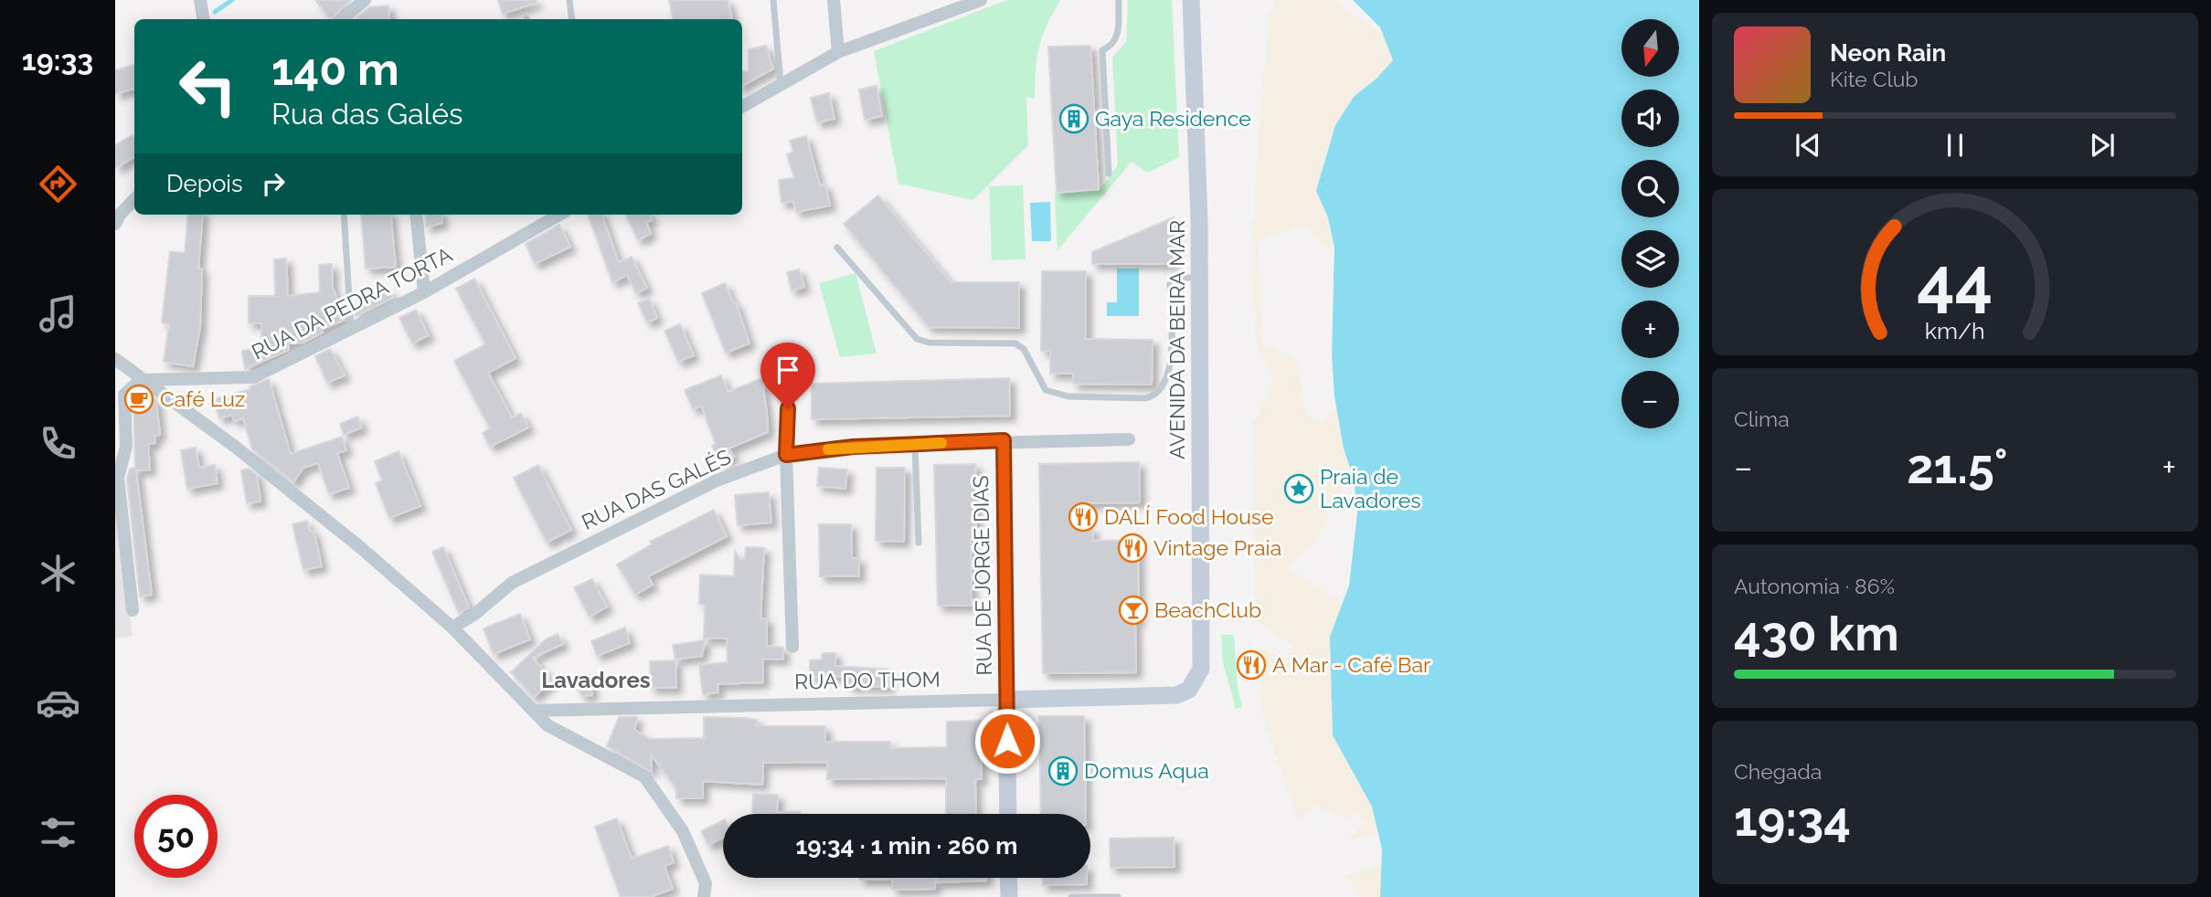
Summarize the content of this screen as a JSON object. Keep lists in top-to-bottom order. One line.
{"streets":{"main road":["AVENIDA DA BEIRA MAR","RUA DE JORGE DIAS","RUA DO THOM"],"street":["RUA DA PEDRA TORTA","RUA DAS GALÉS"]},"crossings":[["AVENIDA DA BEIRA MAR","RUA DO THOM"],["RUA DAS GALÉS","RUA DE JORGE DIAS"],["RUA DE JORGE DIAS","RUA DO THOM"]],"districts":["Lavadores"],"places":{"building":["Gaya Residence","Domus Aqua"],"cafe":["Café Luz"],"place":["Praia de Lavadores"],"restaurant":["DALÍ Food House","Vintage Praia","A Mar - Café Bar"],"bar":["BeachClub"]},"north":"bottom","page":{"tabs":"19:33","map_buttons":["+","−"],"turn":["140 m","Rua das Galés"],"song":["Neon Rain","Kite Club"],"then":"Depois","tile":["Clima",["Autonomia · 86%","430 km"],["Chegada","19:34"]],"heat":["−","21.5°","+"],"limit":"50","trip":"19:34 · 1 min · 260 m","gauge":["44","km/h"]}}
